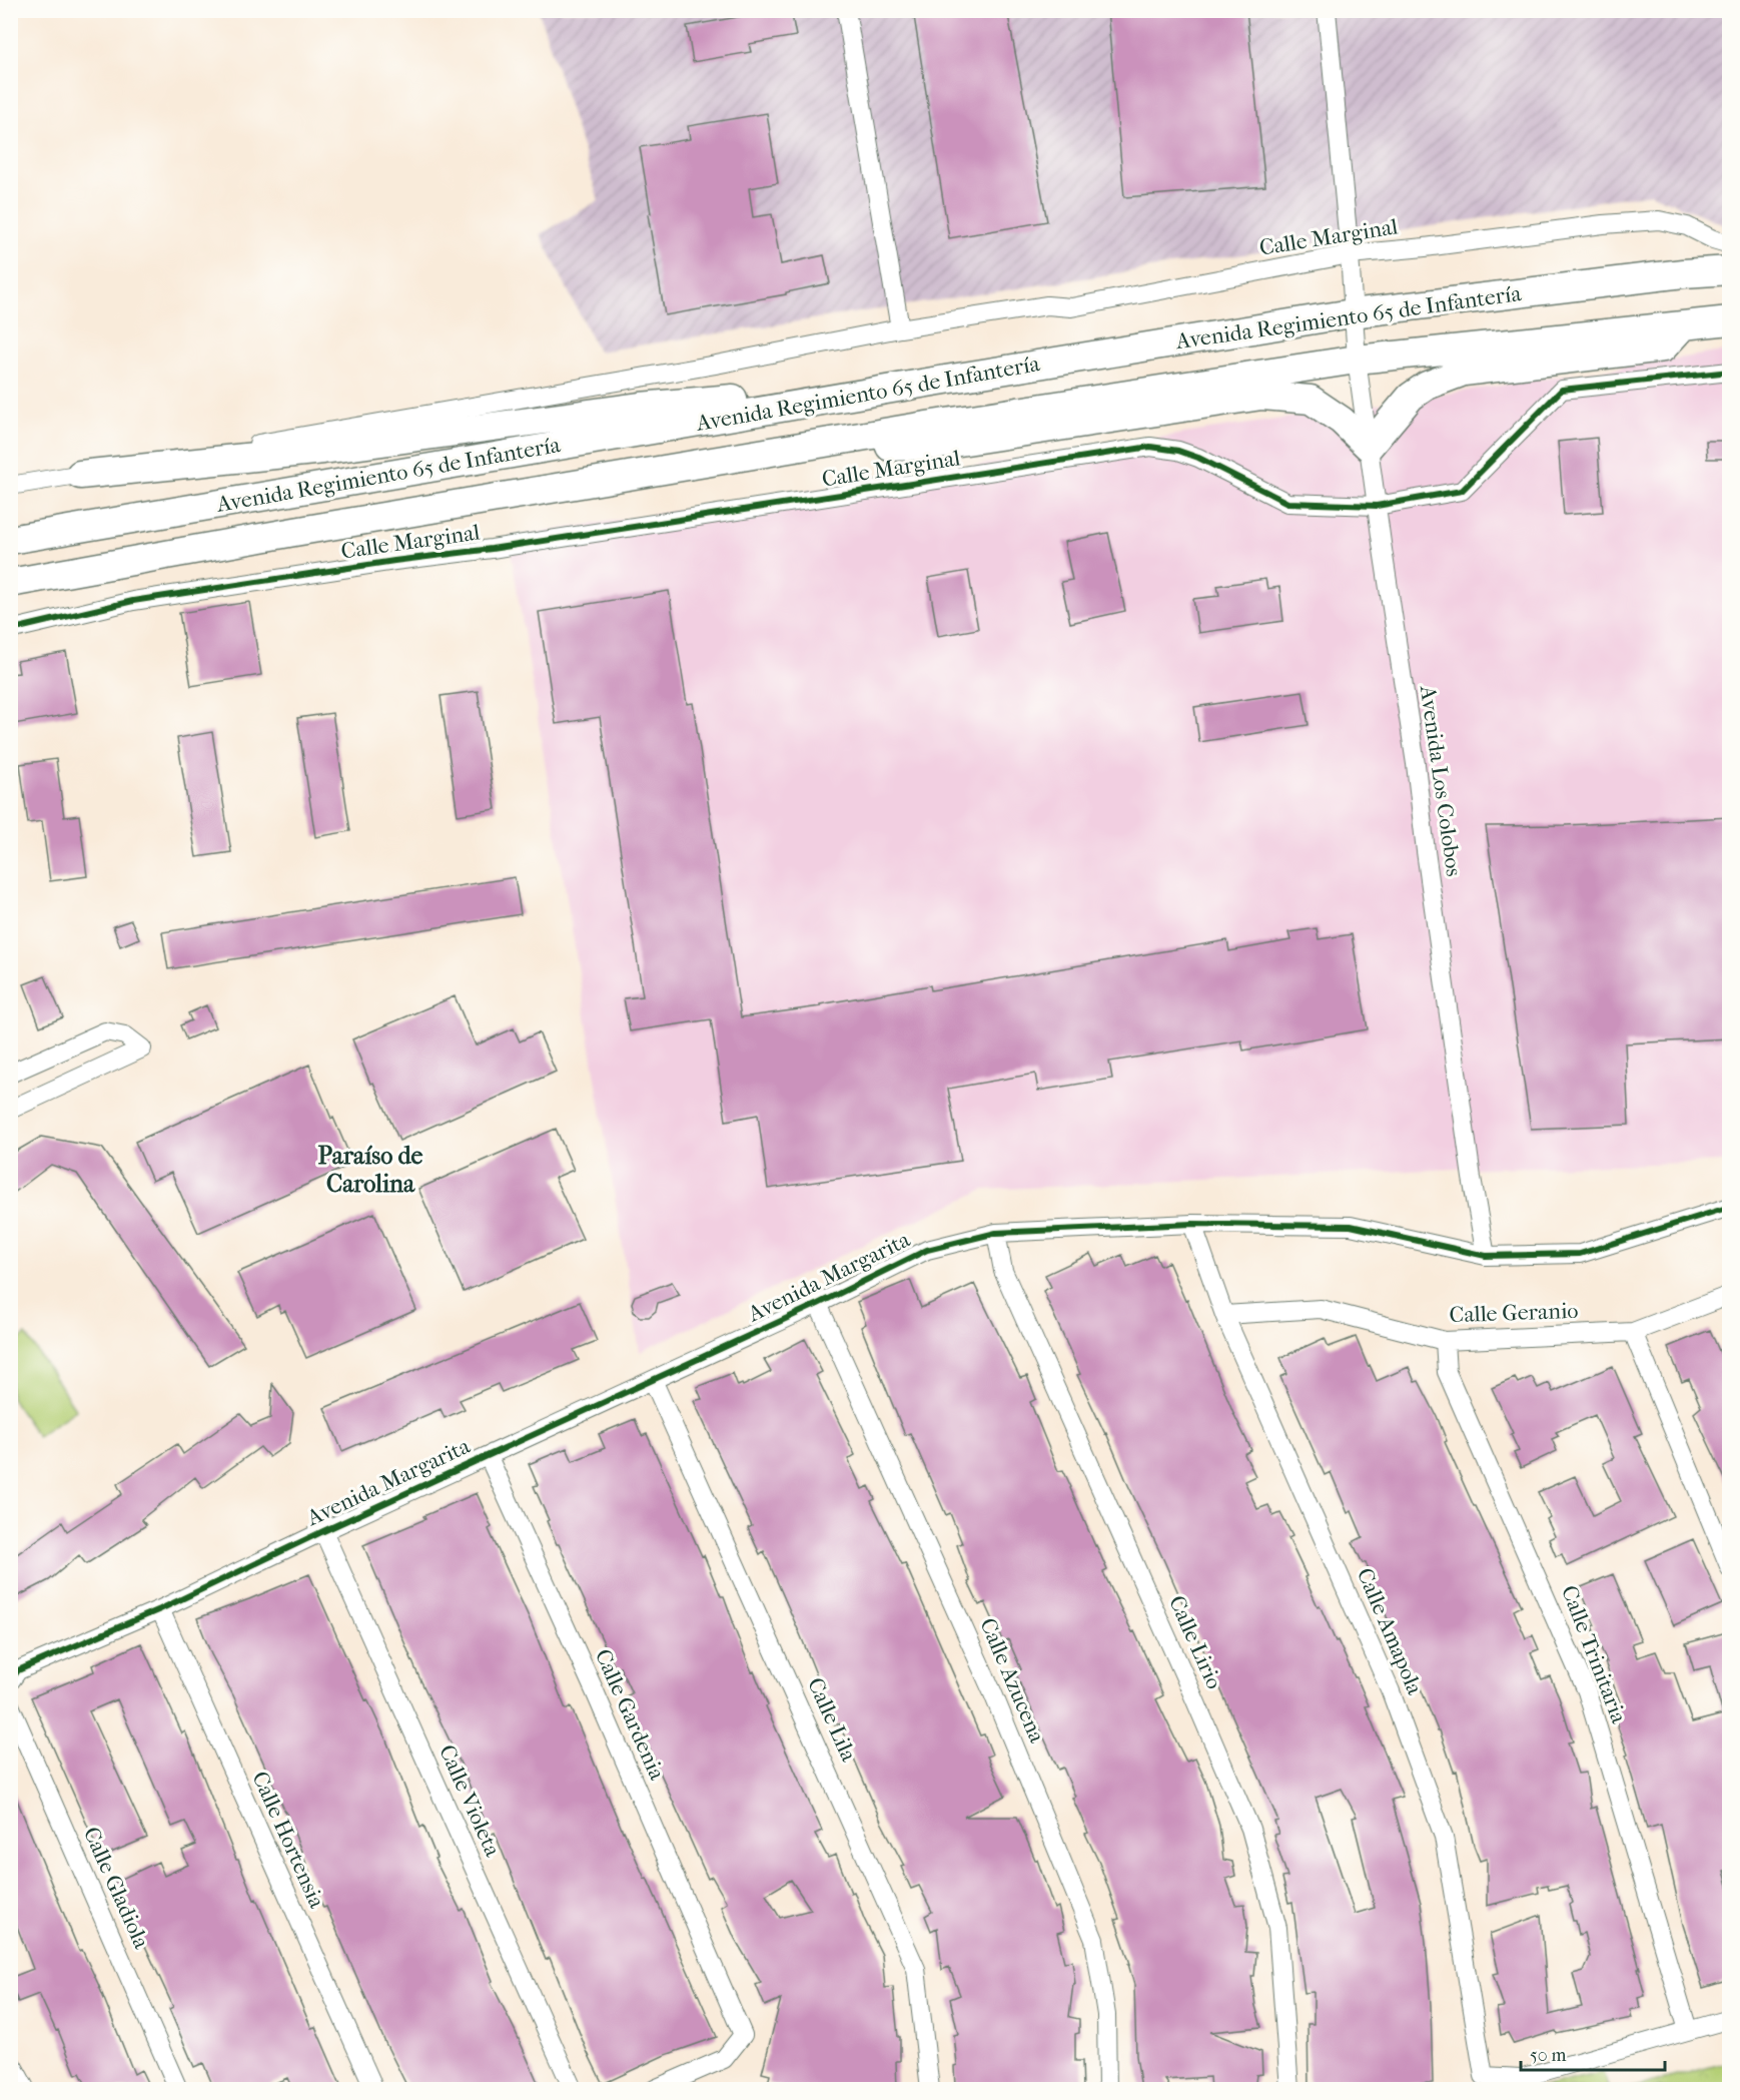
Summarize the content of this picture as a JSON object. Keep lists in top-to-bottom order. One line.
{"streets":{"main road":["Avenida Regimiento 65 de Infantería"],"street":["Calle Marginal","Avenida Los Colobos","Avenida Margarita","Calle Geranio","Calle Amapola","Calle Lirio","Calle Trinitaria","Calle Azucena","Calle Gardenia","Calle Lila","Calle Violeta","Calle Hortensia","Calle Gladiola"]},"crossings":[["Calle Marginal","Avenida Los Colobos"],["Avenida Regimiento 65 de Infantería","Avenida Los Colobos"],["Avenida Los Colobos","Avenida Margarita"],["Avenida Margarita","Calle Amapola"],["Avenida Margarita","Calle Lirio"],["Avenida Margarita","Calle Azucena"],["Avenida Margarita","Calle Gardenia"],["Avenida Margarita","Calle Lila"],["Avenida Margarita","Calle Violeta"],["Avenida Margarita","Calle Hortensia"],["Calle Geranio","Calle Amapola"],["Calle Geranio","Calle Trinitaria"],["Calle Amapola","Calle Trinitaria"]],"districts":["Paraíso de Carolina"],"scale_bar":"50 m"}
